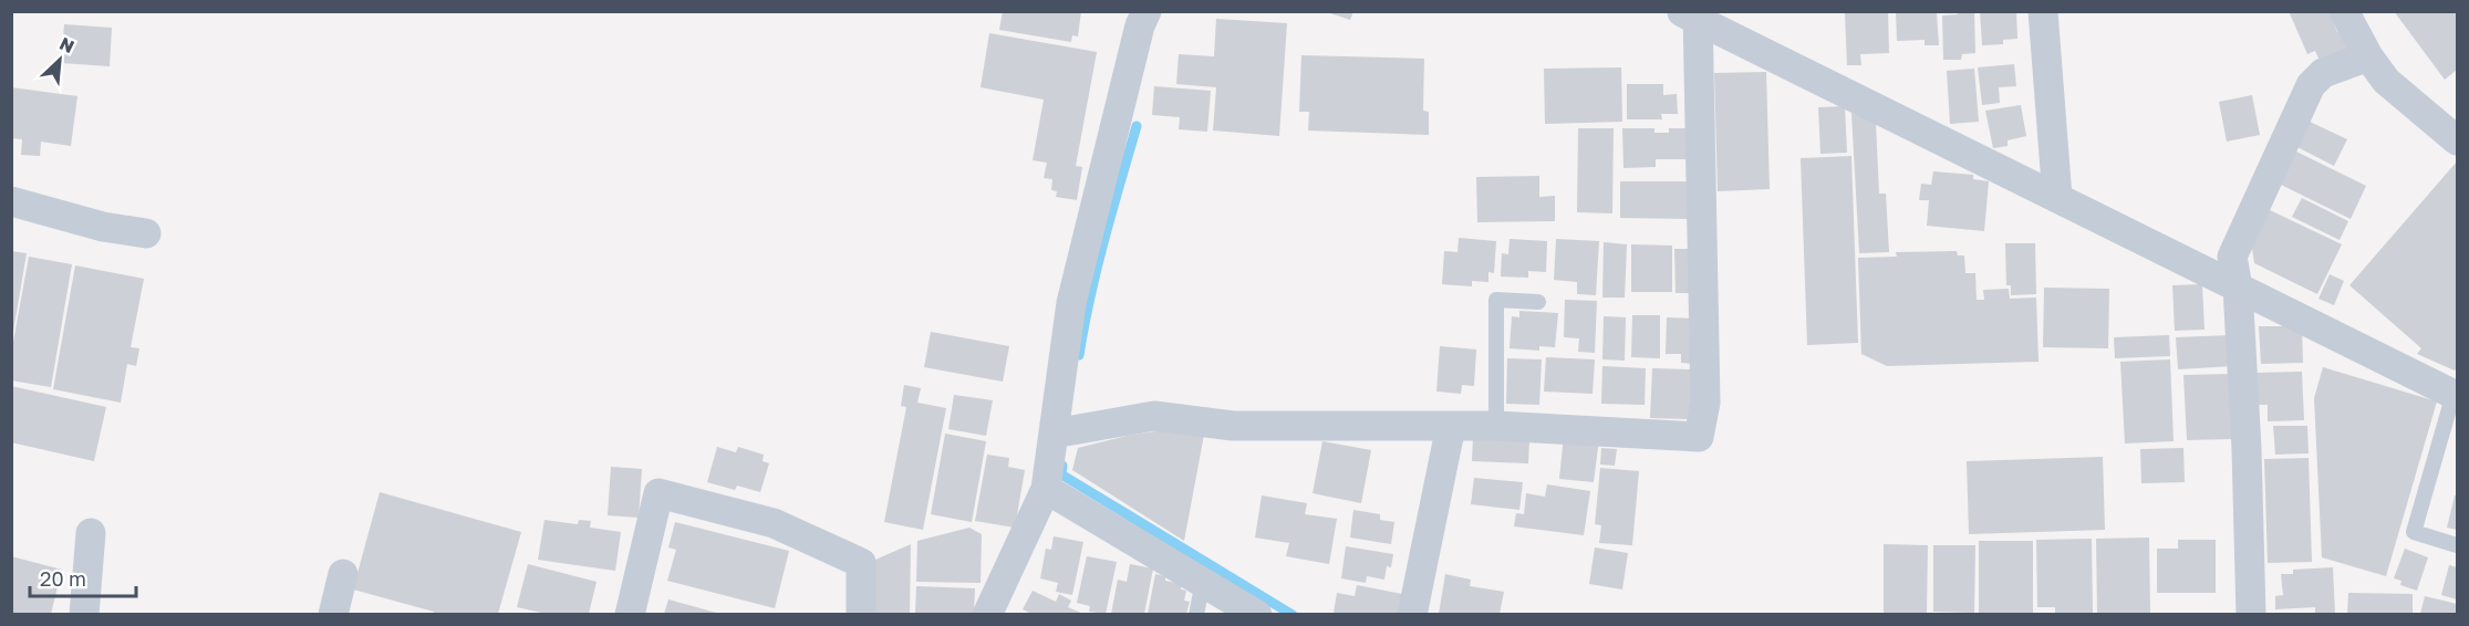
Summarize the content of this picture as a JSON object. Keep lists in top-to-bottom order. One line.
{"scale_bar":"20 m","north":"top right"}
